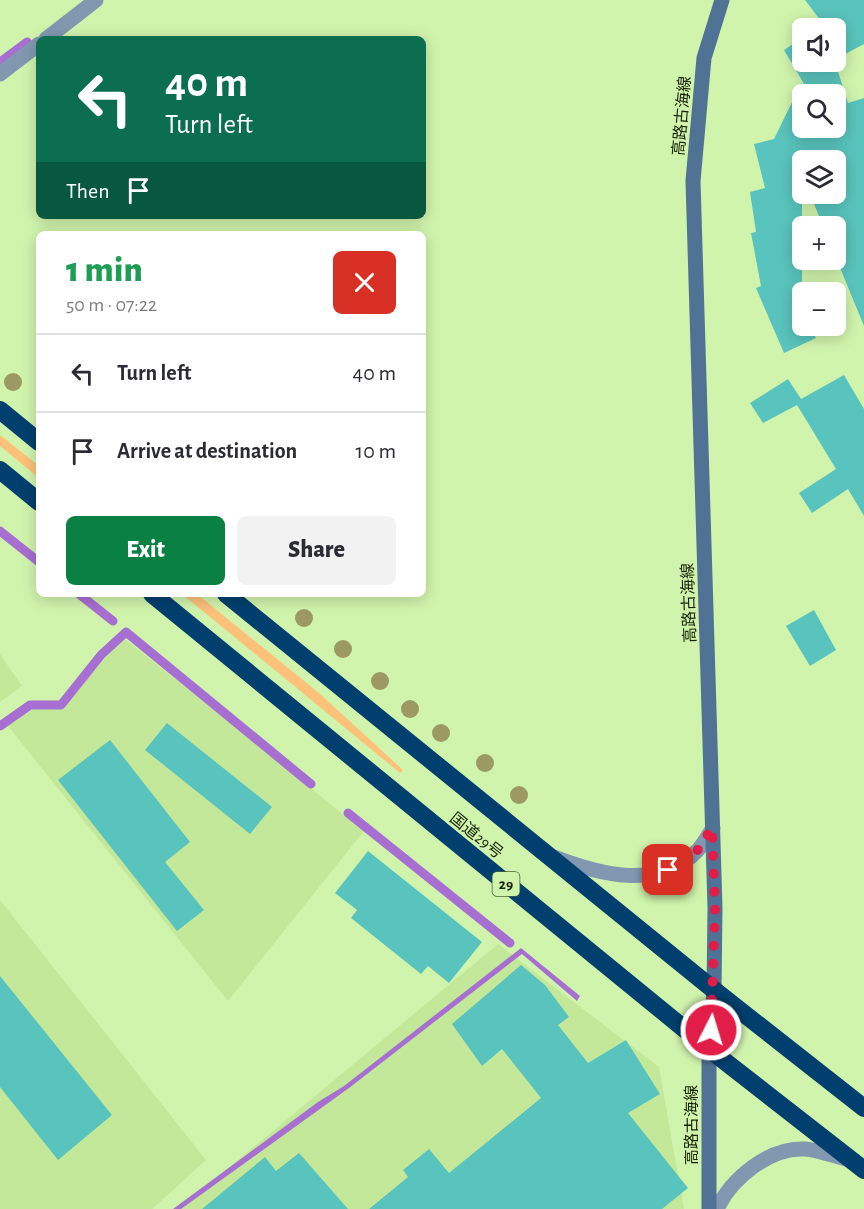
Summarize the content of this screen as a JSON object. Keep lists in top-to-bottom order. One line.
{"streets":{"highway":["国道29号","29"],"main road":["高路古海線"]},"crossings":[["高路古海線","国道29号"]],"page":{"map_buttons":["+","−"],"turn":["40 m","Turn left"],"then":"Then","heading":["1 min","50 m · 07:22"],"list":[{"name":"Turn left","value":"40 m"},{"name":"Arrive at destination","value":"10 m"}],"buttons":["Exit","Share"]}}
